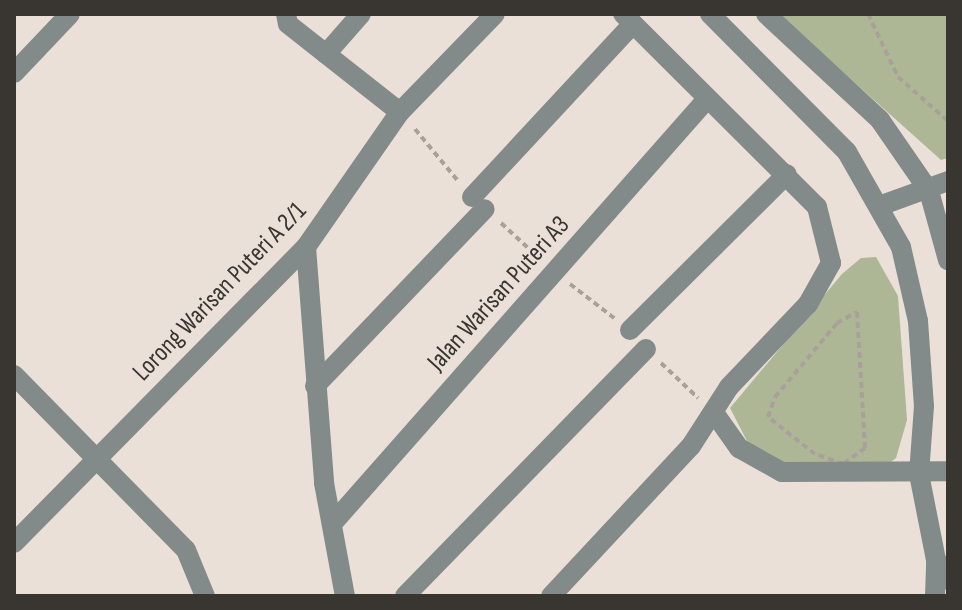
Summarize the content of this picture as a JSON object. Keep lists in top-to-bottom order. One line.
{"streets":{"street":["Lorong Warisan Puteri A 2/1","Jalan Warisan Puteri A3"]}}
